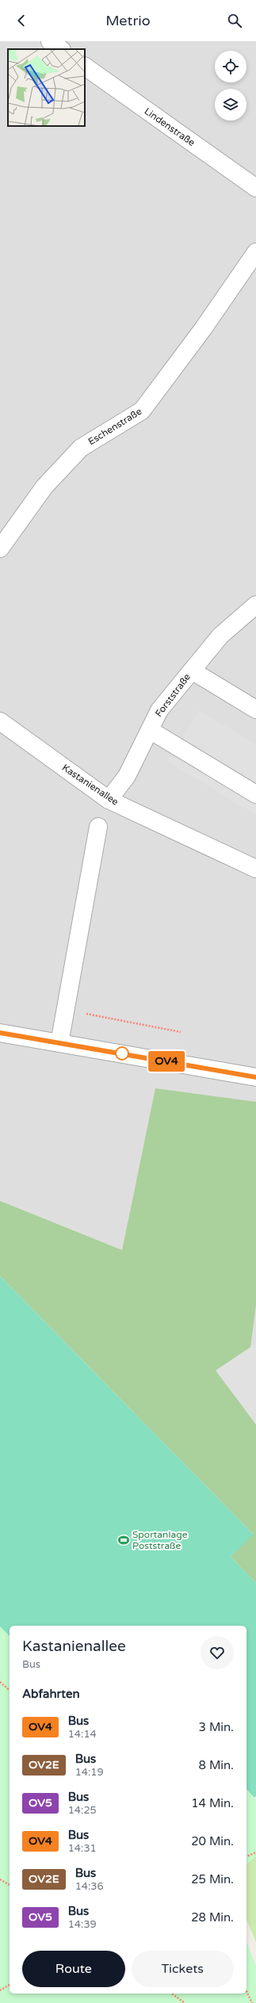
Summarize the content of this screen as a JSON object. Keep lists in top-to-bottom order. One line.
{"streets":{"street":["Lindenstraße","Eschenstraße","Forststraße","Kastanienallee"]},"crossings":[["Forststraße","Kastanienallee"]],"places":{"sports":["Sportanlage Poststraße"]},"lines":["bus line OV4"],"page":{"header":"Metrio","on_map":"OV4","heading":[["Kastanienallee","Bus"],"Abfahrten"],"list":[{"mark":"OV4","name":"Bus","note":"14:14","value":"3 Min."},{"mark":"OV2E","name":"Bus","note":"14:19","value":"8 Min."},{"mark":"OV5","name":"Bus","note":"14:25","value":"14 Min."},{"mark":"OV4","name":"Bus","note":"14:31","value":"20 Min."},{"mark":"OV2E","name":"Bus","note":"14:36","value":"25 Min."},{"mark":"OV5","name":"Bus","note":"14:39","value":"28 Min."}],"buttons":["Route","Tickets"]}}
